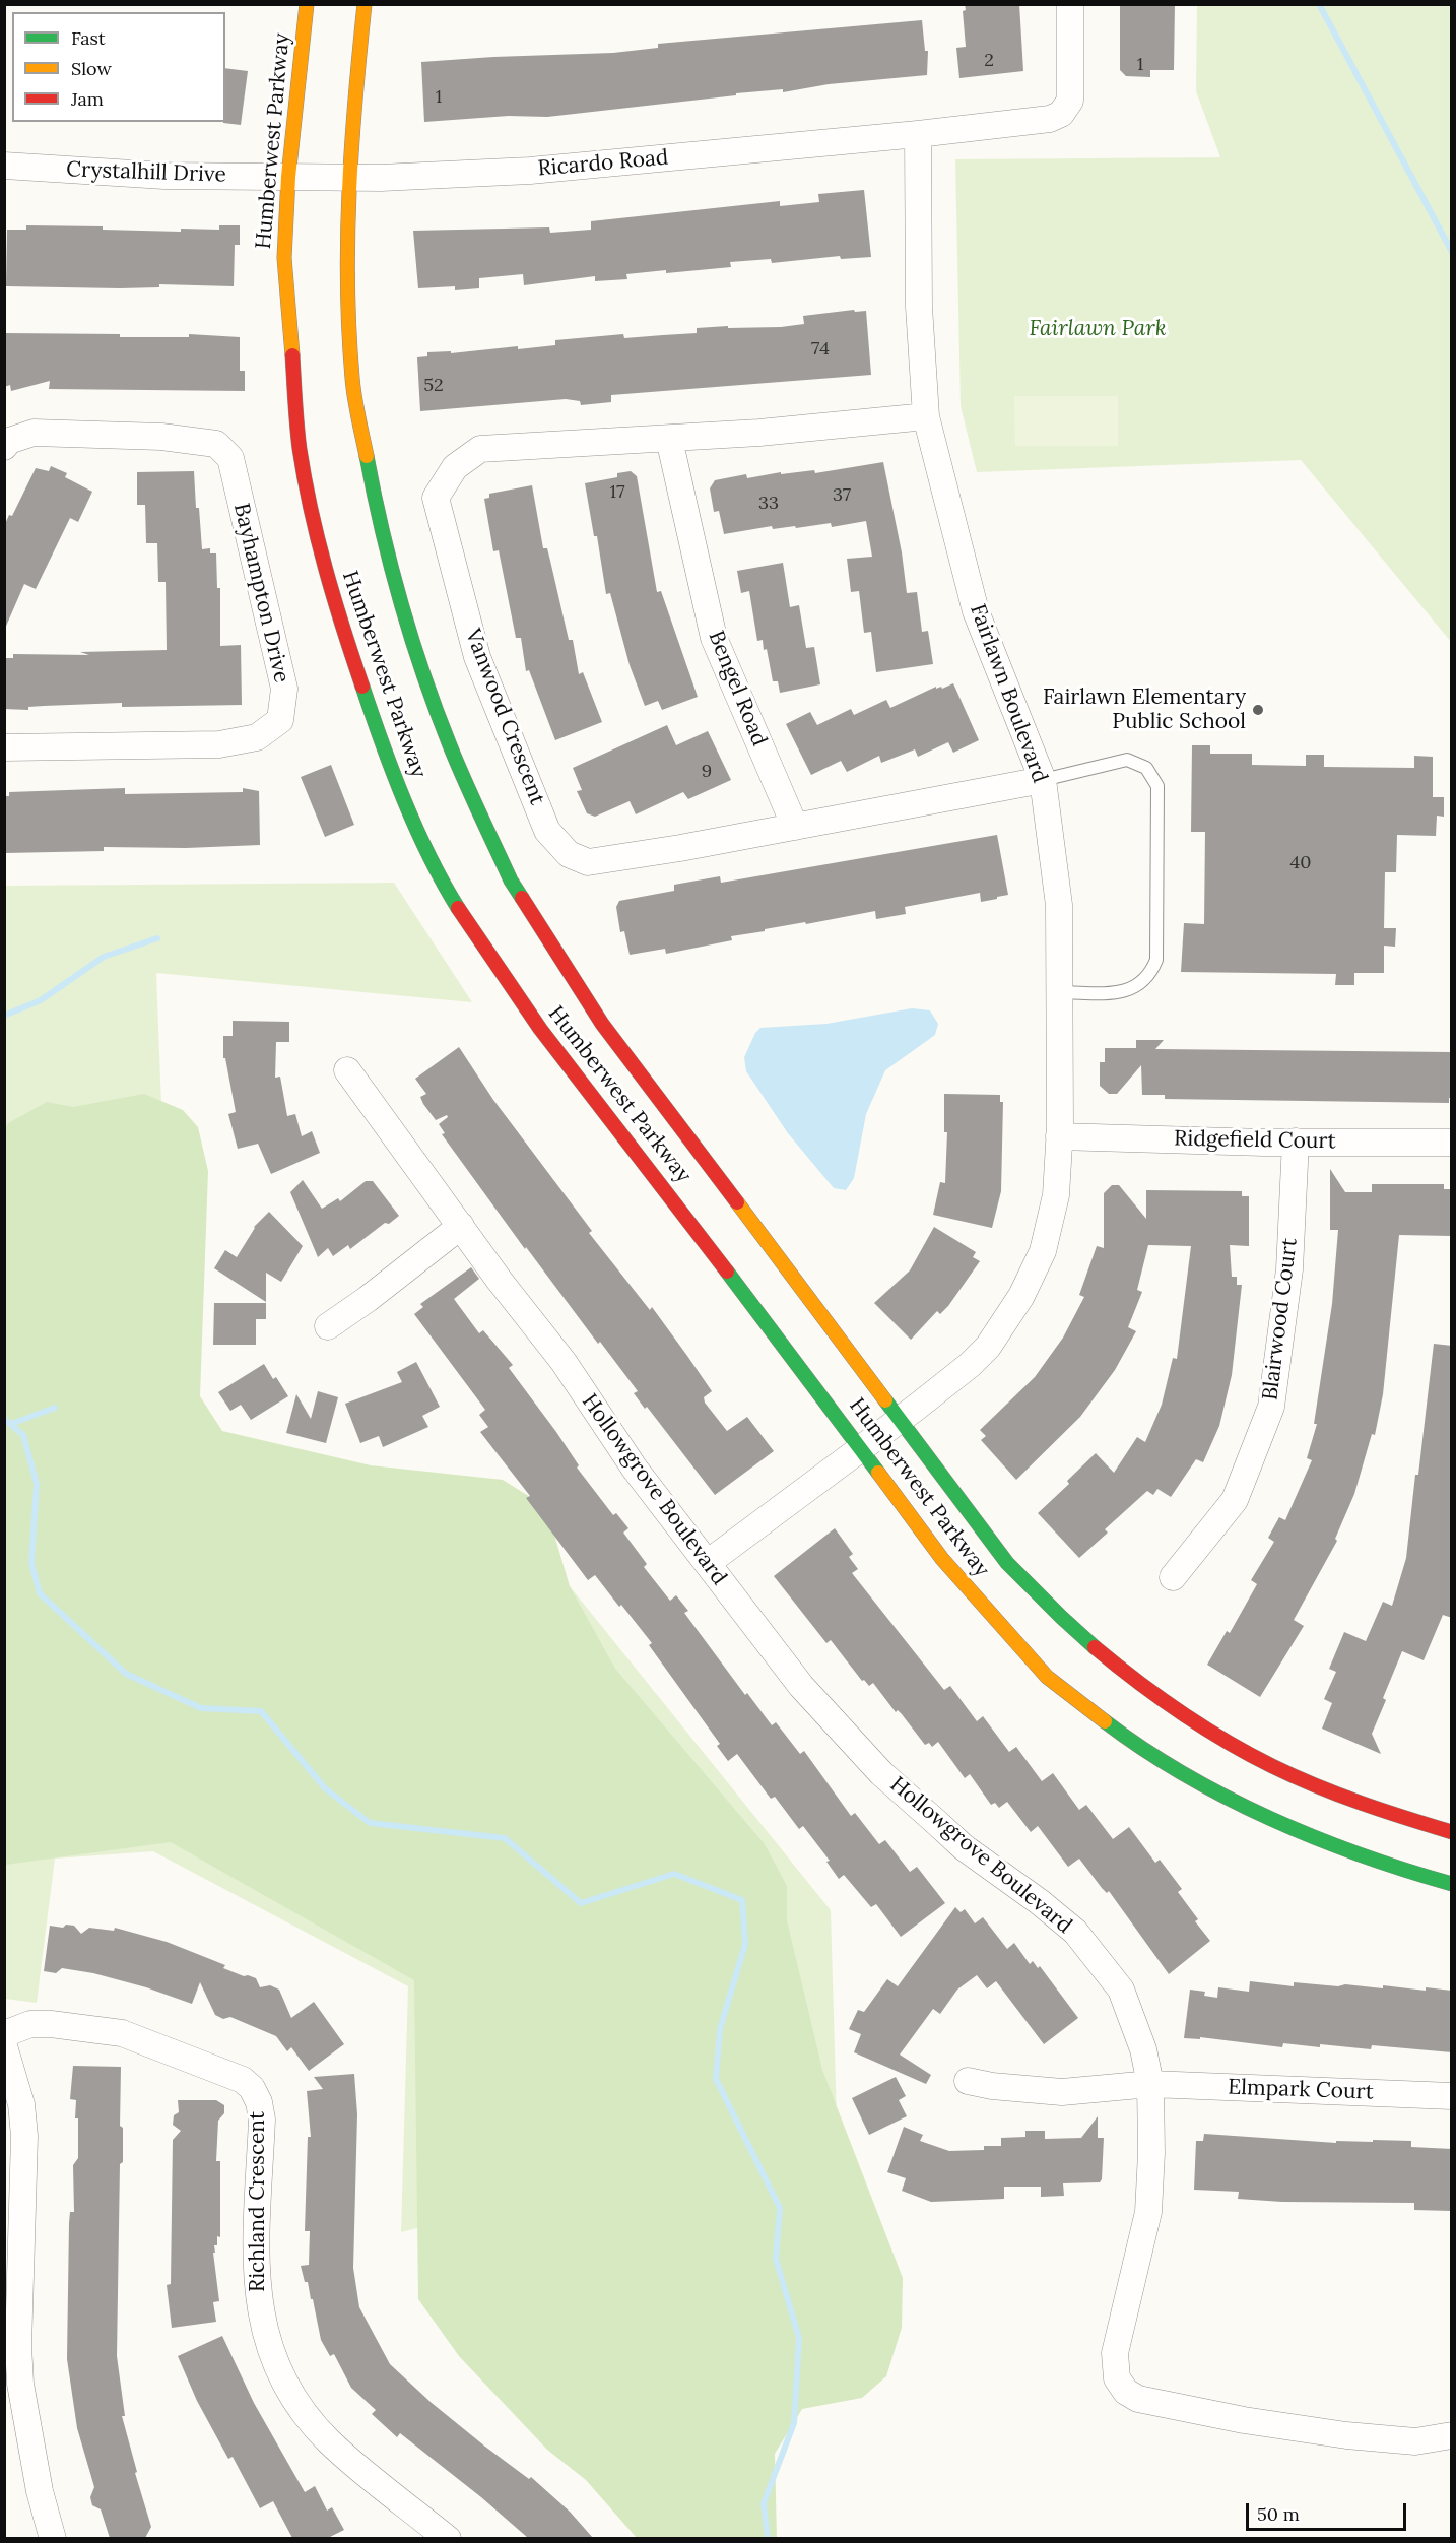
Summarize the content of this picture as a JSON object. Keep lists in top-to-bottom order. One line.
{"streets":{"main road":["Humberwest Parkway"],"street":["Ricardo Road","Crystalhill Drive","Bayhampton Drive","Bengel Road","Fairlawn Boulevard","Vanwood Crescent","Ridgefield Court","Blairwood Court","Hollowgrove Boulevard","Elmpark Court","Richland Crescent"]},"crossings":[["Humberwest Parkway","Ricardo Road"],["Humberwest Parkway","Crystalhill Drive"],["Humberwest Parkway","Fairlawn Boulevard"],["Ricardo Road","Crystalhill Drive"],["Ricardo Road","Fairlawn Boulevard"],["Bengel Road","Vanwood Crescent"],["Fairlawn Boulevard","Vanwood Crescent"],["Fairlawn Boulevard","Ridgefield Court"],["Fairlawn Boulevard","Hollowgrove Boulevard"],["Ridgefield Court","Blairwood Court"],["Hollowgrove Boulevard","Elmpark Court"]],"parks":["Fairlawn Park"],"places":["Fairlawn Elementary Public School"],"house_numbers":["2","1","1","74","52","17","37","33","9","40"],"legend":["Fast","Slow","Jam"],"scale_bar":"50 m"}
